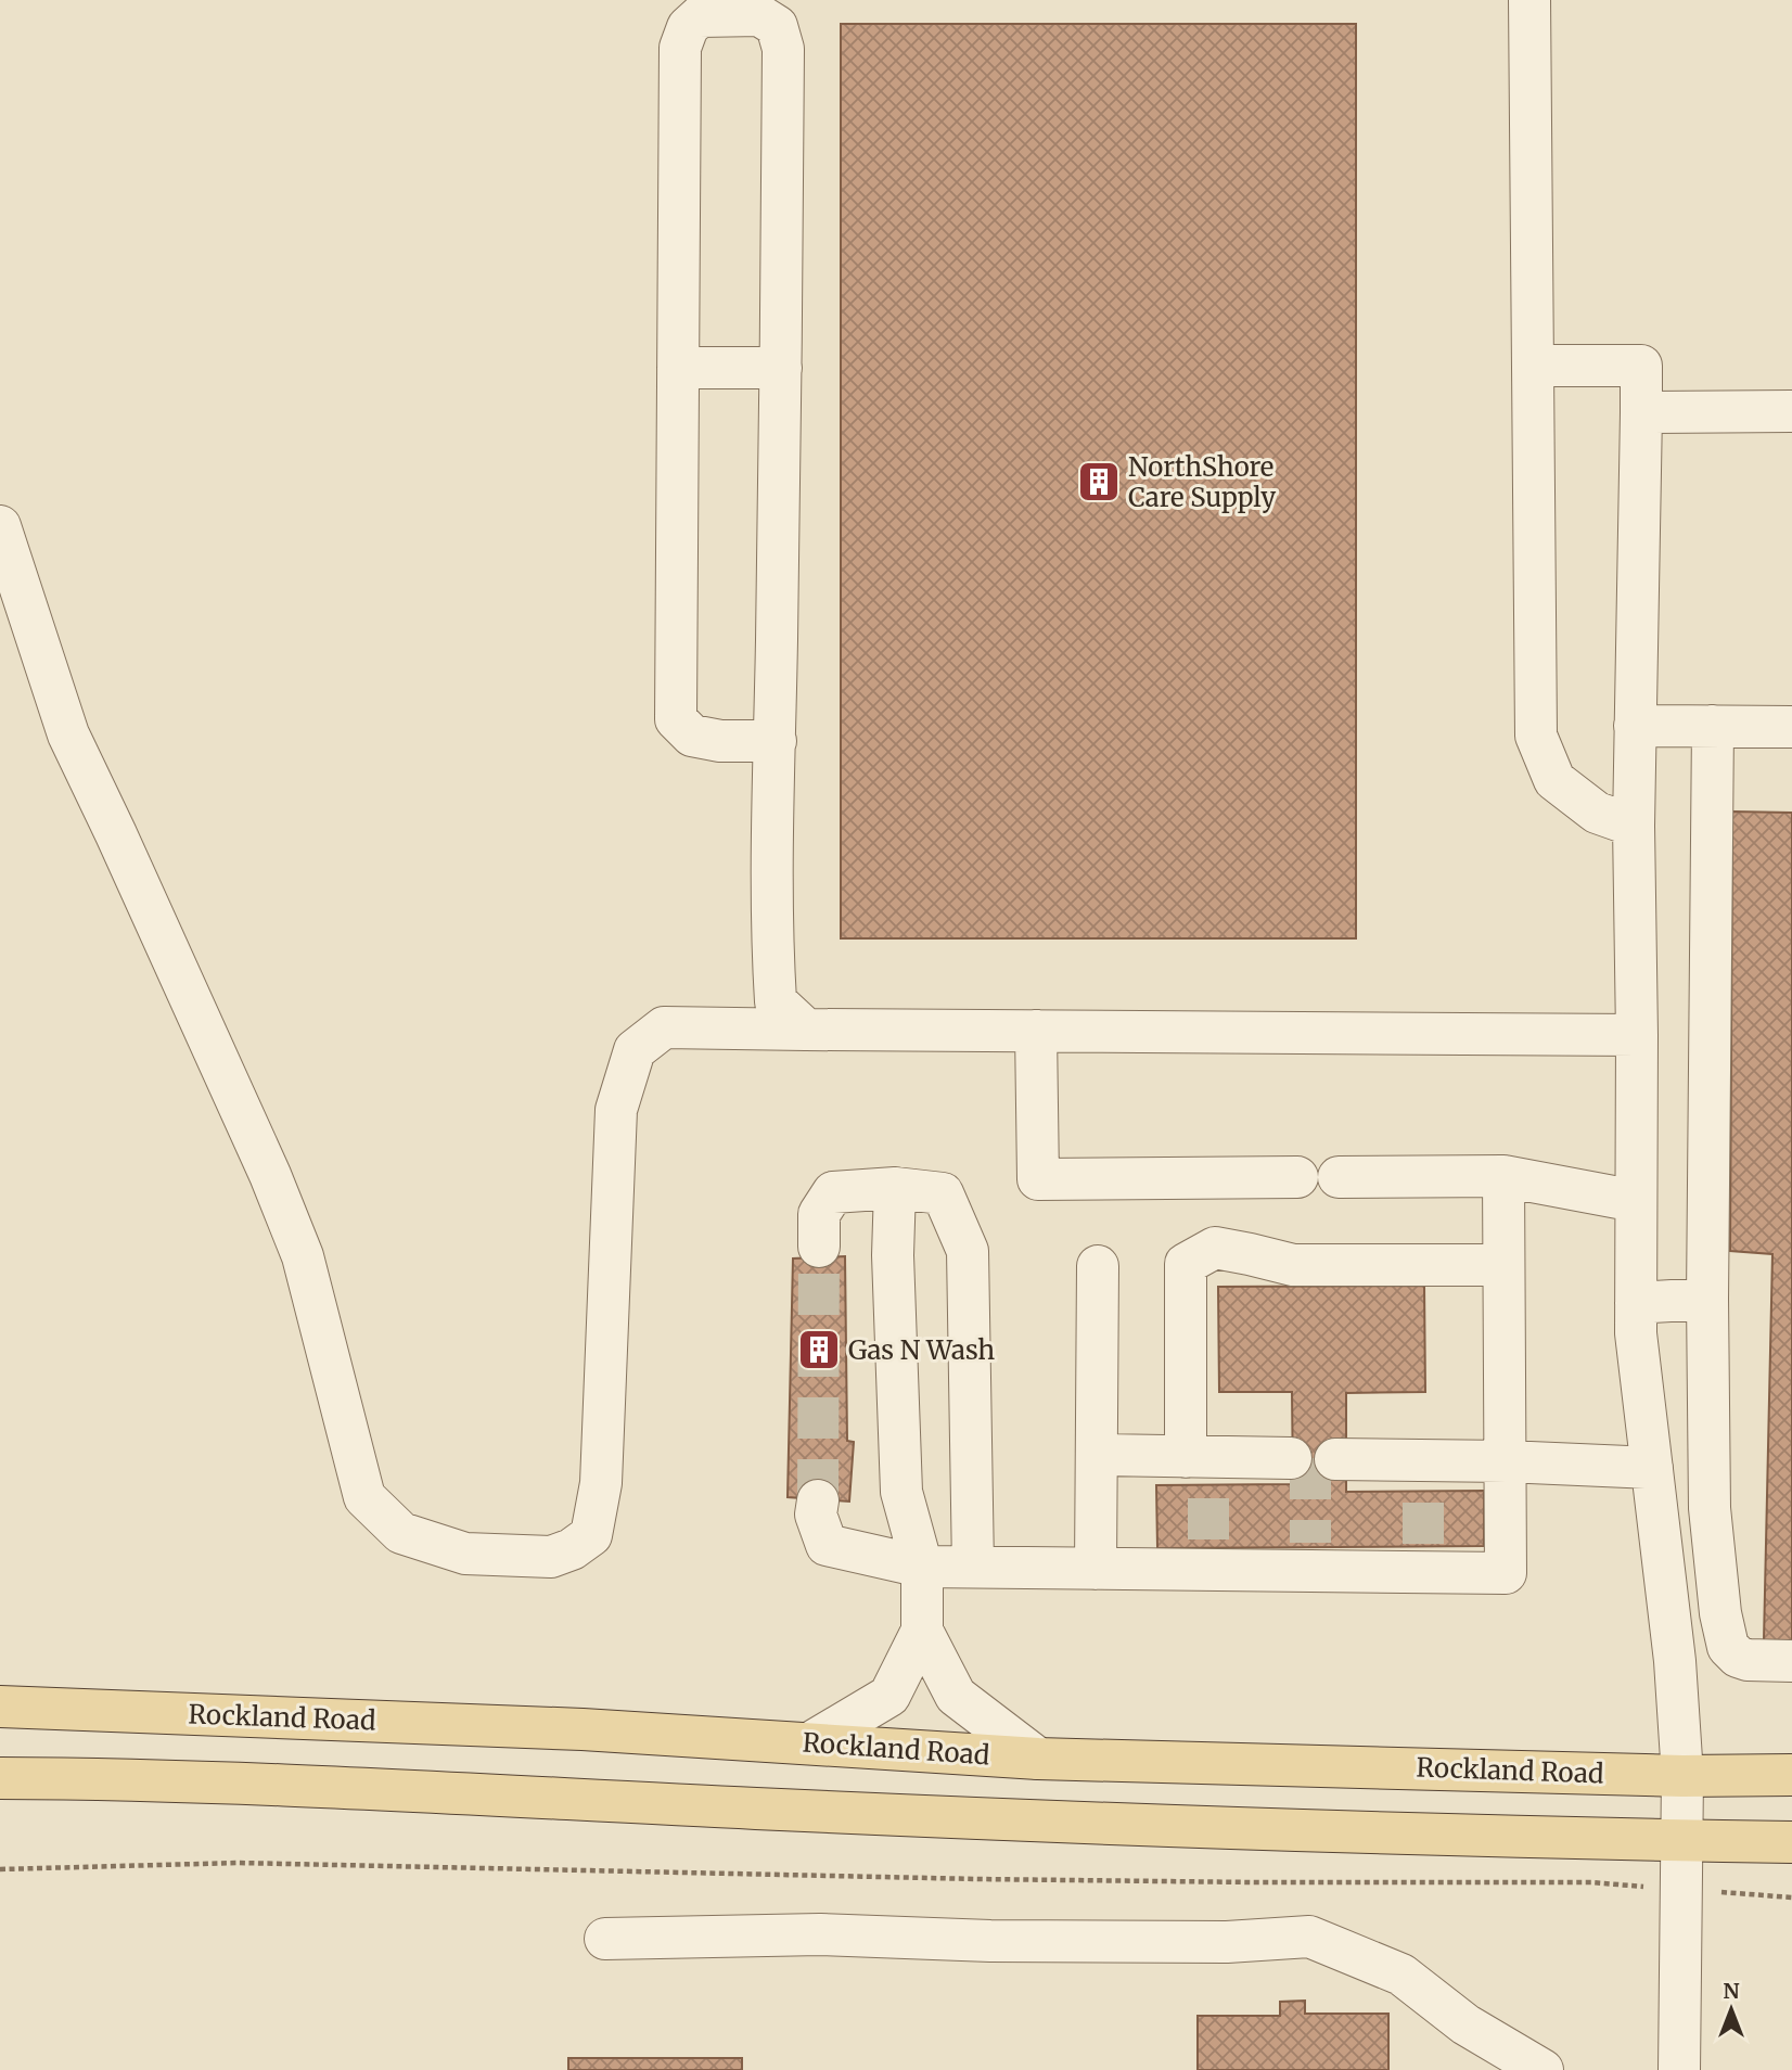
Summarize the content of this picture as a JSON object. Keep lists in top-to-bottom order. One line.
{"streets":{"main road":["Rockland Road"]},"places":{"building":["NorthShore Care Supply","Gas N Wash"]},"north":"top"}
